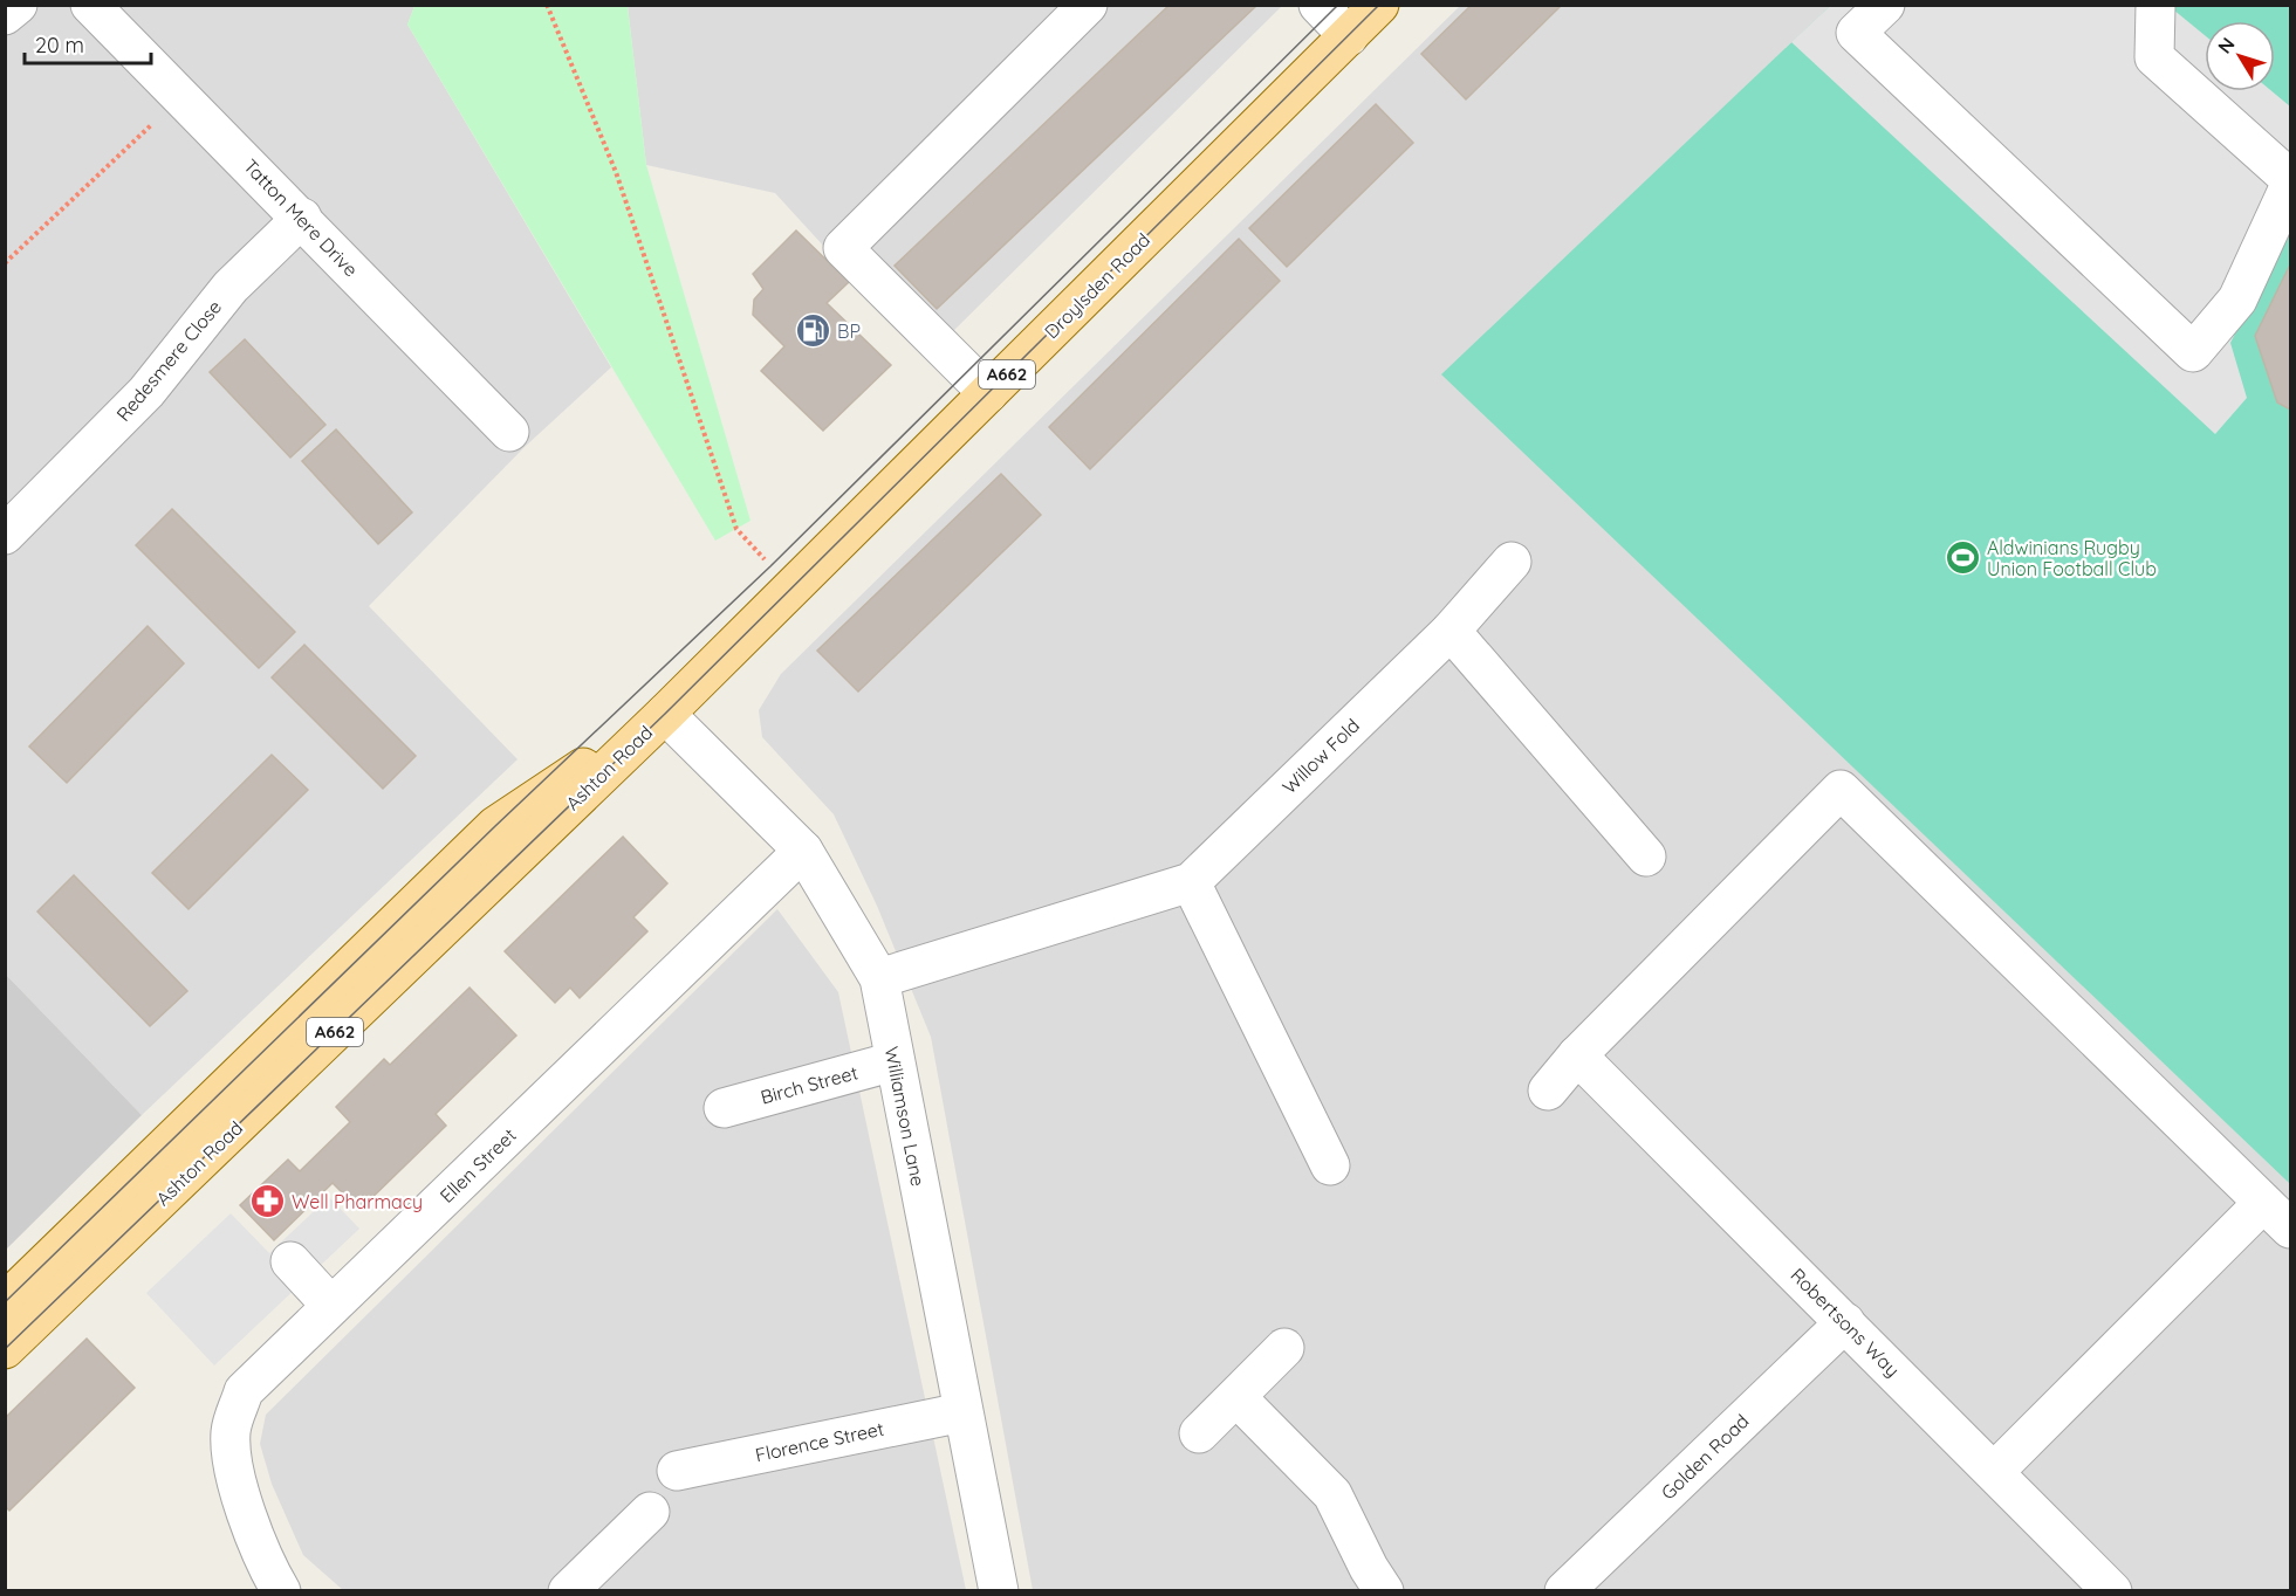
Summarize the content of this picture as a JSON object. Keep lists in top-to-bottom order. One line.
{"streets":{"main road":["Droylsden Road","A662","Ashton Road"],"street":["Tatton Mere Drive","Redesmere Close","Willow Fold","Birch Street","Williamson Lane","Ellen Street","Robertsons Way","Florence Street","Golden Road"]},"crossings":[["Tatton Mere Drive","Redesmere Close"],["Droylsden Road","Ashton Road"],["Droylsden Road","Williamson Lane"],["Willow Fold","Williamson Lane"],["Ashton Road","Williamson Lane"],["Birch Street","Williamson Lane"],["Williamson Lane","Ellen Street"],["Williamson Lane","Florence Street"],["Robertsons Way","Golden Road"]],"places":{"fuel station":["BP"],"sports":["Aldwinians Rugby Union Football Club"],"pharmacy":["Well Pharmacy"]},"scale_bar":"20 m","north":"top left"}
